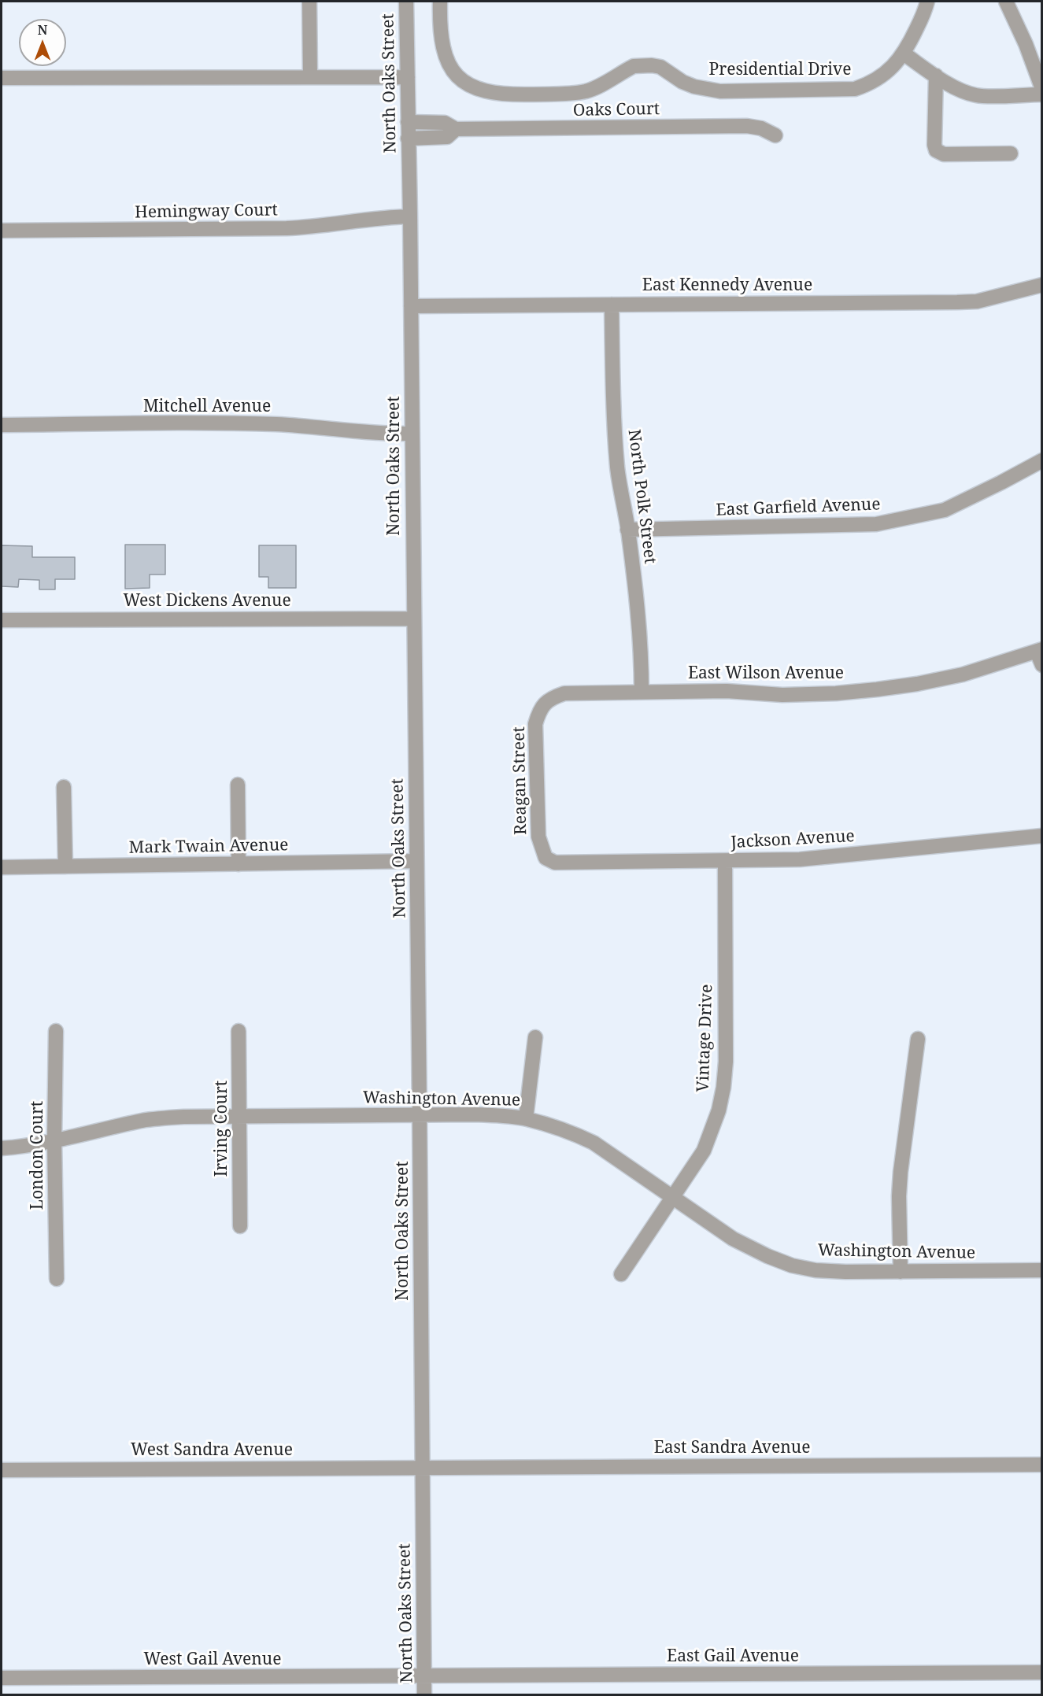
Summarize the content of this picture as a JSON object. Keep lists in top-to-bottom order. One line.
{"streets":{"street":["Presidential Drive","North Oaks Street","Oaks Court","Hemingway Court","East Kennedy Avenue","Mitchell Avenue","North Polk Street","East Garfield Avenue","West Dickens Avenue","East Wilson Avenue","Reagan Street","Jackson Avenue","Mark Twain Avenue","Vintage Drive","Washington Avenue","Irving Court","London Court","East Sandra Avenue","West Sandra Avenue","East Gail Avenue","West Gail Avenue"]},"crossings":[["North Oaks Street","Oaks Court"],["North Oaks Street","Hemingway Court"],["North Oaks Street","East Kennedy Avenue"],["North Oaks Street","Mitchell Avenue"],["North Oaks Street","West Dickens Avenue"],["North Oaks Street","Mark Twain Avenue"],["North Oaks Street","Washington Avenue"],["North Oaks Street","East Sandra Avenue"],["North Oaks Street","West Sandra Avenue"],["North Oaks Street","East Gail Avenue"],["North Oaks Street","West Gail Avenue"],["East Kennedy Avenue","North Polk Street"],["North Polk Street","East Garfield Avenue"],["North Polk Street","East Wilson Avenue"],["East Wilson Avenue","Reagan Street"],["Reagan Street","Jackson Avenue"],["Jackson Avenue","Vintage Drive"],["Vintage Drive","Washington Avenue"],["Washington Avenue","Irving Court"],["Washington Avenue","London Court"],["East Sandra Avenue","West Sandra Avenue"],["East Gail Avenue","West Gail Avenue"]],"north":"top"}
